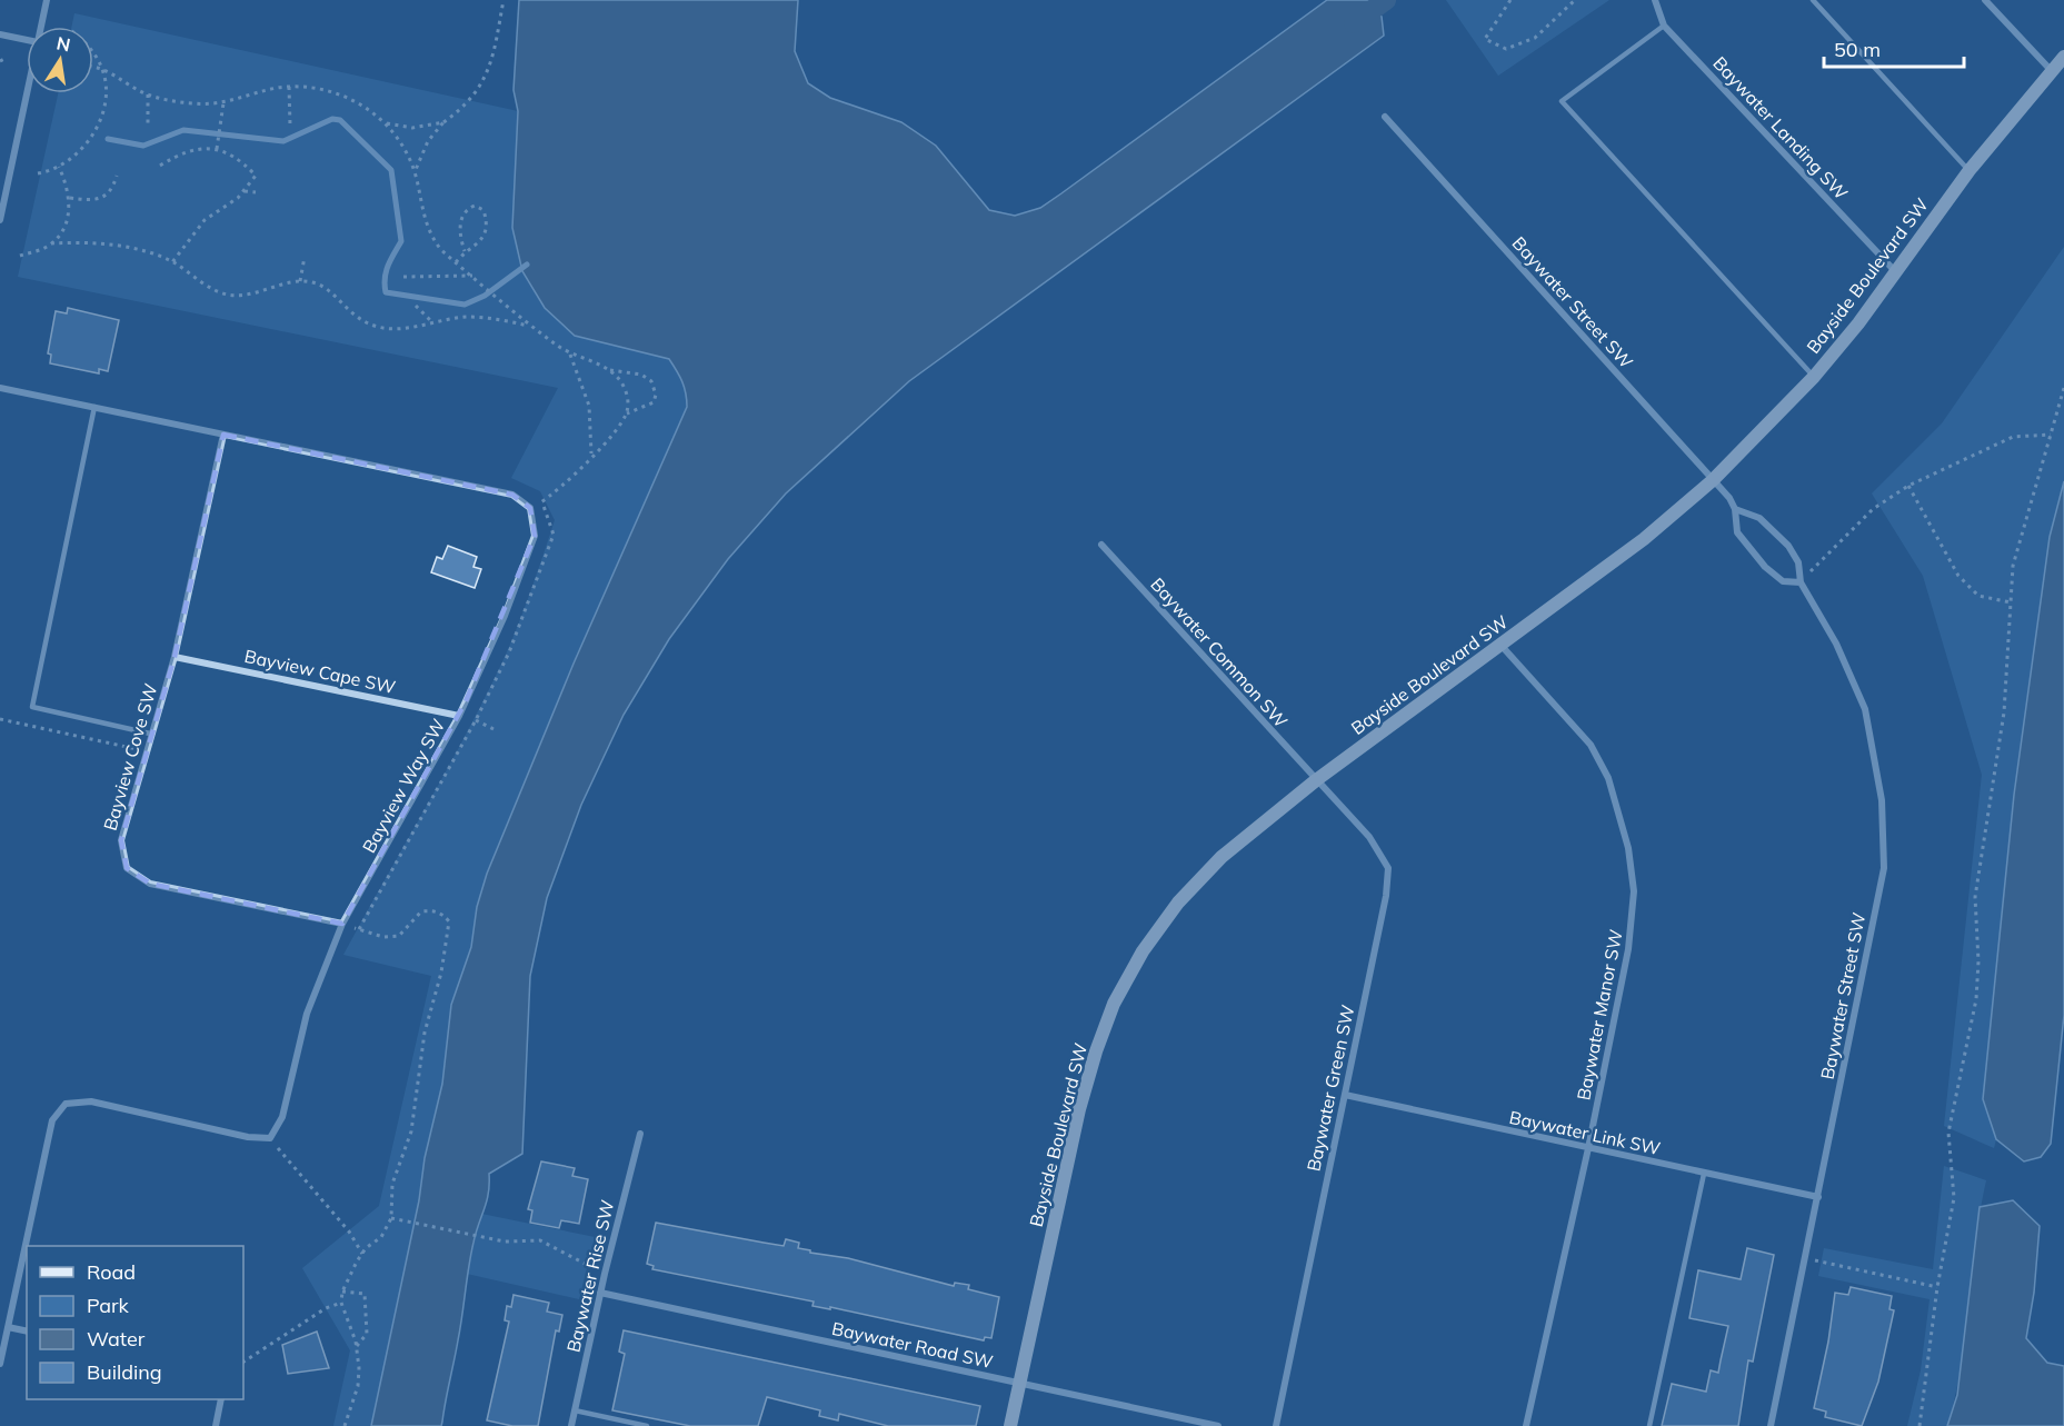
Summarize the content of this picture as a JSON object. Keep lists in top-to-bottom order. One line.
{"streets":{"street":["Baywater Landing SW","Bayside Boulevard SW","Baywater Street SW","Baywater Common SW","Bayview Cape SW","Bayview Cove SW","Bayview Way SW","Baywater Manor SW","Baywater Green SW","Baywater Link SW","Baywater Rise SW","Baywater Road SW"]},"crossings":[["Baywater Landing SW","Bayside Boulevard SW"],["Bayside Boulevard SW","Baywater Street SW"],["Bayside Boulevard SW","Baywater Common SW"],["Bayside Boulevard SW","Baywater Manor SW"],["Bayside Boulevard SW","Baywater Green SW"],["Bayside Boulevard SW","Baywater Road SW"],["Baywater Street SW","Baywater Link SW"],["Baywater Common SW","Baywater Green SW"],["Bayview Cape SW","Bayview Cove SW"],["Bayview Cape SW","Bayview Way SW"],["Bayview Cove SW","Bayview Way SW"],["Baywater Manor SW","Baywater Link SW"],["Baywater Green SW","Baywater Link SW"],["Baywater Rise SW","Baywater Road SW"]],"legend":["Road","Park","Water","Building"],"scale_bar":"50 m","north":"top"}
